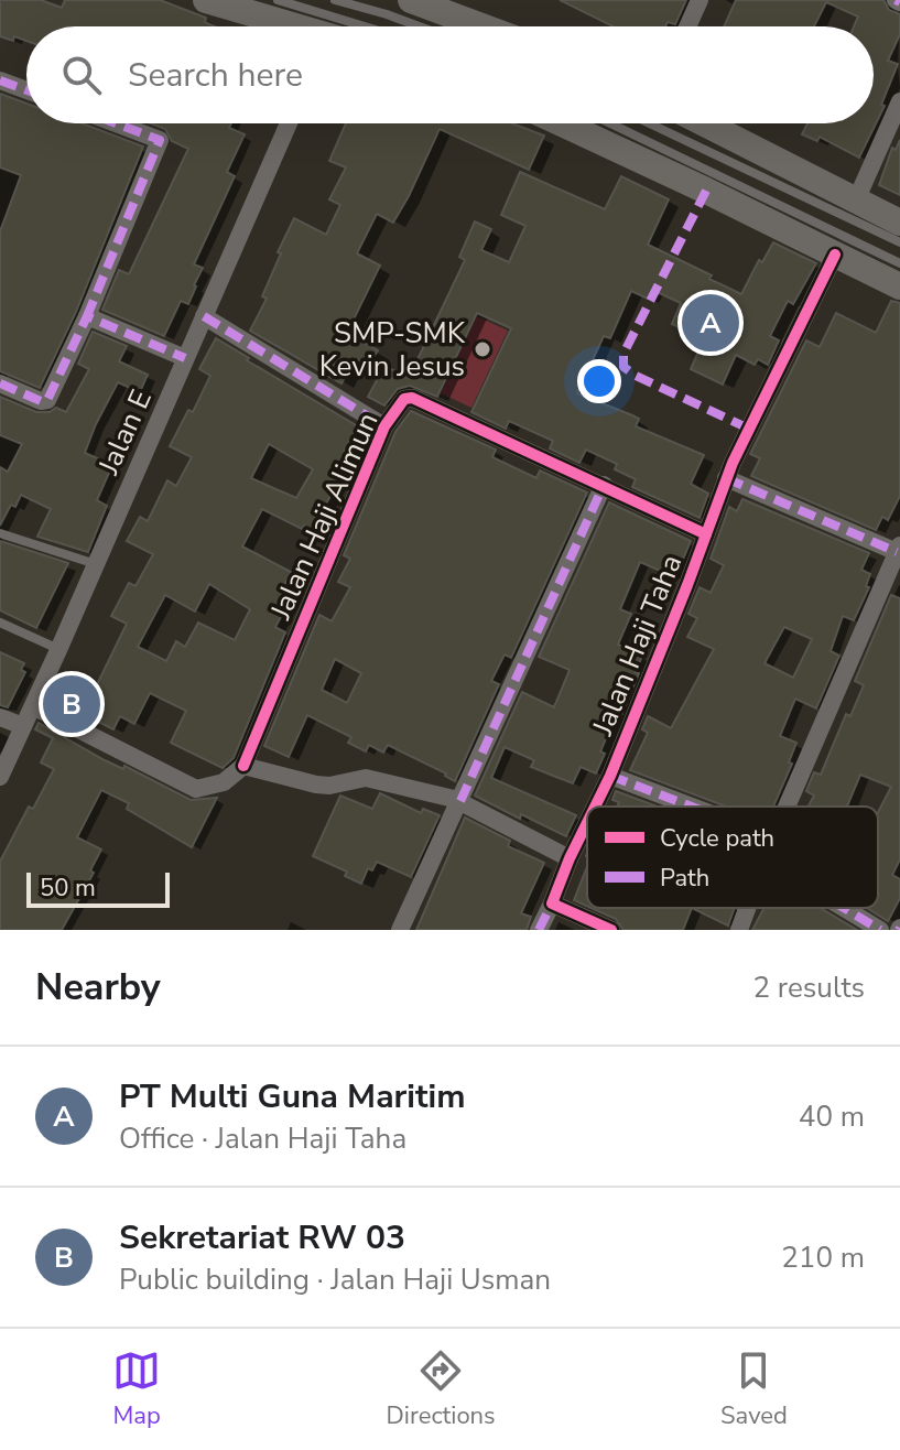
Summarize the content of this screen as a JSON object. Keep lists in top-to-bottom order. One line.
{"streets":{"street":["Jalan E","Jalan Haji Alimun","Jalan Haji Taha"]},"crossings":[["Jalan Haji Alimun","Jalan Haji Taha"]],"places":["SMP-SMK Kevin Jesus"],"legend":["Cycle path","Path"],"scale_bar":"50 m","page":{"search":"Search here","pins":["A","B"],"scale":"50 m","heading":["Nearby","2 results"],"list":[{"mark":"A","name":"PT Multi Guna Maritim","note":"Office · Jalan Haji Taha","value":"40 m"},{"mark":"B","name":"Sekretariat RW 03","note":"Public building · Jalan Haji Usman","value":"210 m"}],"nav":["Map","Directions","Saved"]}}
